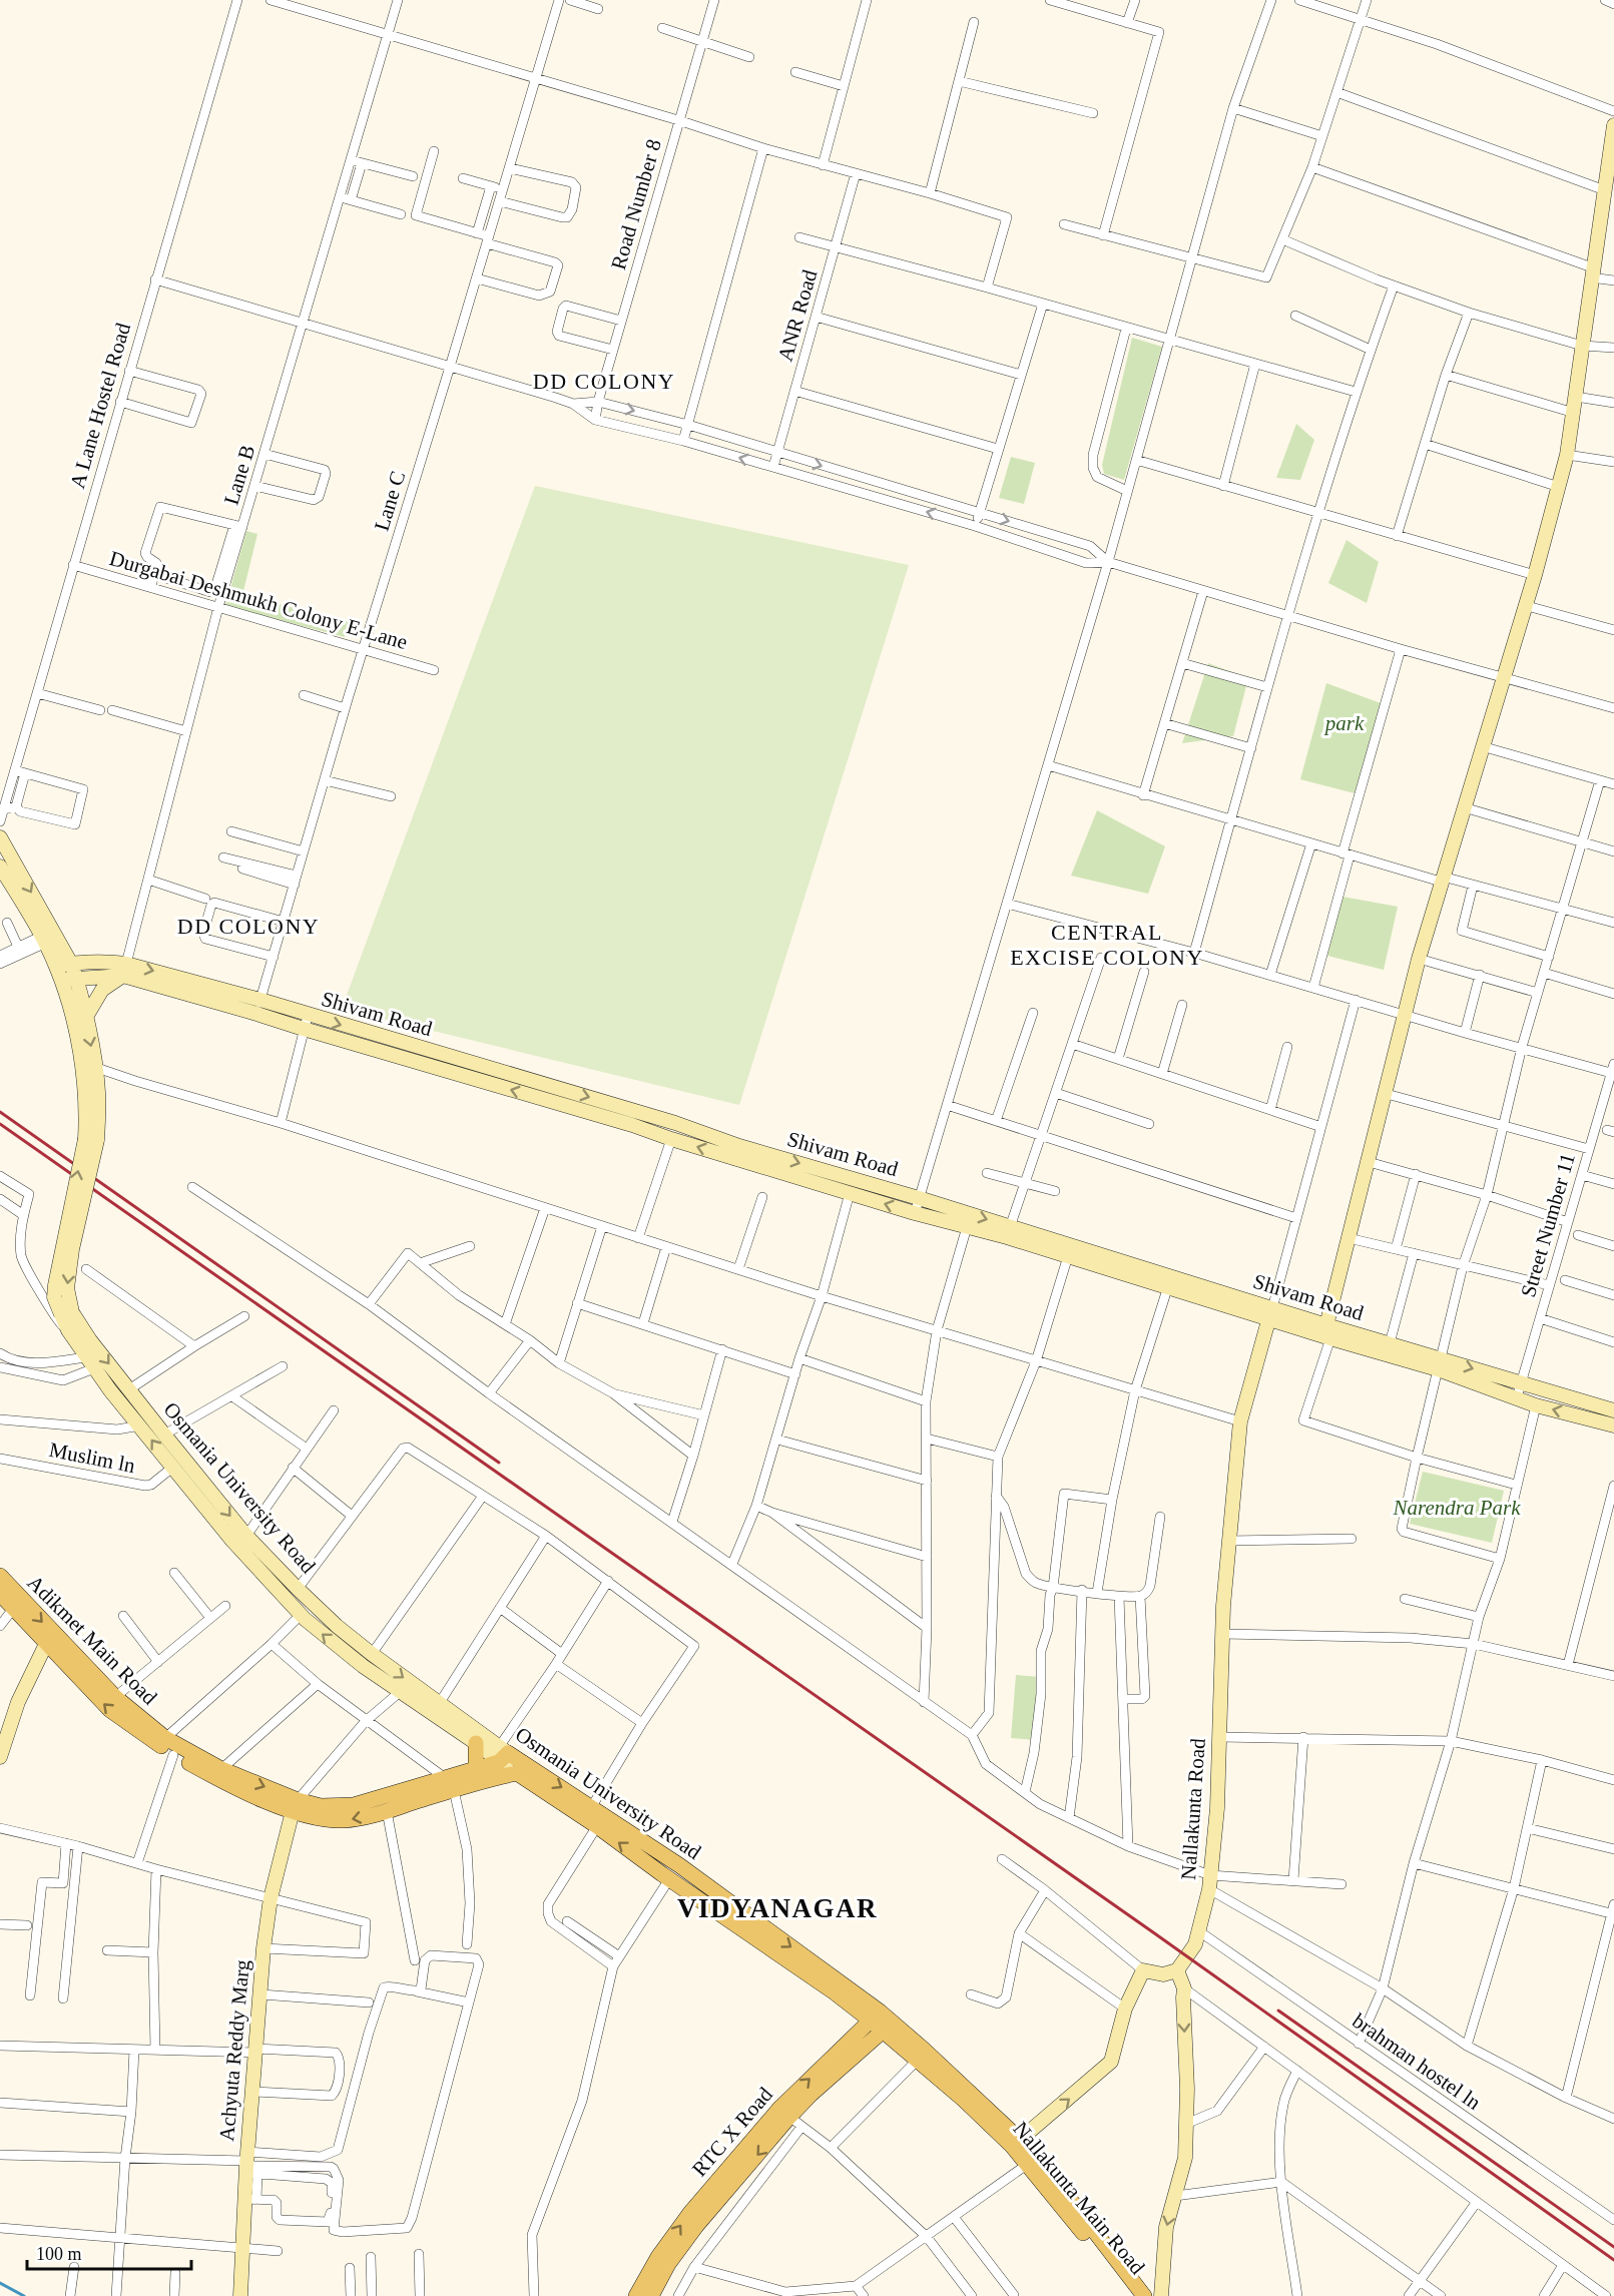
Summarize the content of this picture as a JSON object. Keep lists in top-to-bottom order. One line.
{"streets":{"main road":["Shivam Road","Osmania University Road","Adikmet Main Road","Nallakunta Road","Achyuta Reddy Marg","RTC X Road","Nallakunta Main Road"],"street":["Road Number 8","ANR Road","A Lane Hostel Road","Lane B","Lane C","Durgabai Deshmukh Colony E-Lane","Street Number 11","Muslim ln","brahman hostel ln"]},"crossings":[["A Lane Hostel Road","Durgabai Deshmukh Colony E-Lane"],["Lane B","Durgabai Deshmukh Colony E-Lane"],["Lane B","Shivam Road"],["Lane C","Durgabai Deshmukh Colony E-Lane"],["Lane C","Shivam Road"],["Shivam Road","Street Number 11"],["Shivam Road","Osmania University Road"],["Shivam Road","Nallakunta Road"],["Muslim ln","Osmania University Road"],["Osmania University Road","Adikmet Main Road"],["Osmania University Road","RTC X Road"],["Osmania University Road","Nallakunta Main Road"],["Adikmet Main Road","Achyuta Reddy Marg"],["Nallakunta Road","brahman hostel ln"],["RTC X Road","Nallakunta Main Road"]],"districts":["DD COLONY","DD COLONY","CENTRAL EXCISE COLONY","VIDYANAGAR"],"parks":["park","Narendra Park"],"scale_bar":"100 m"}
